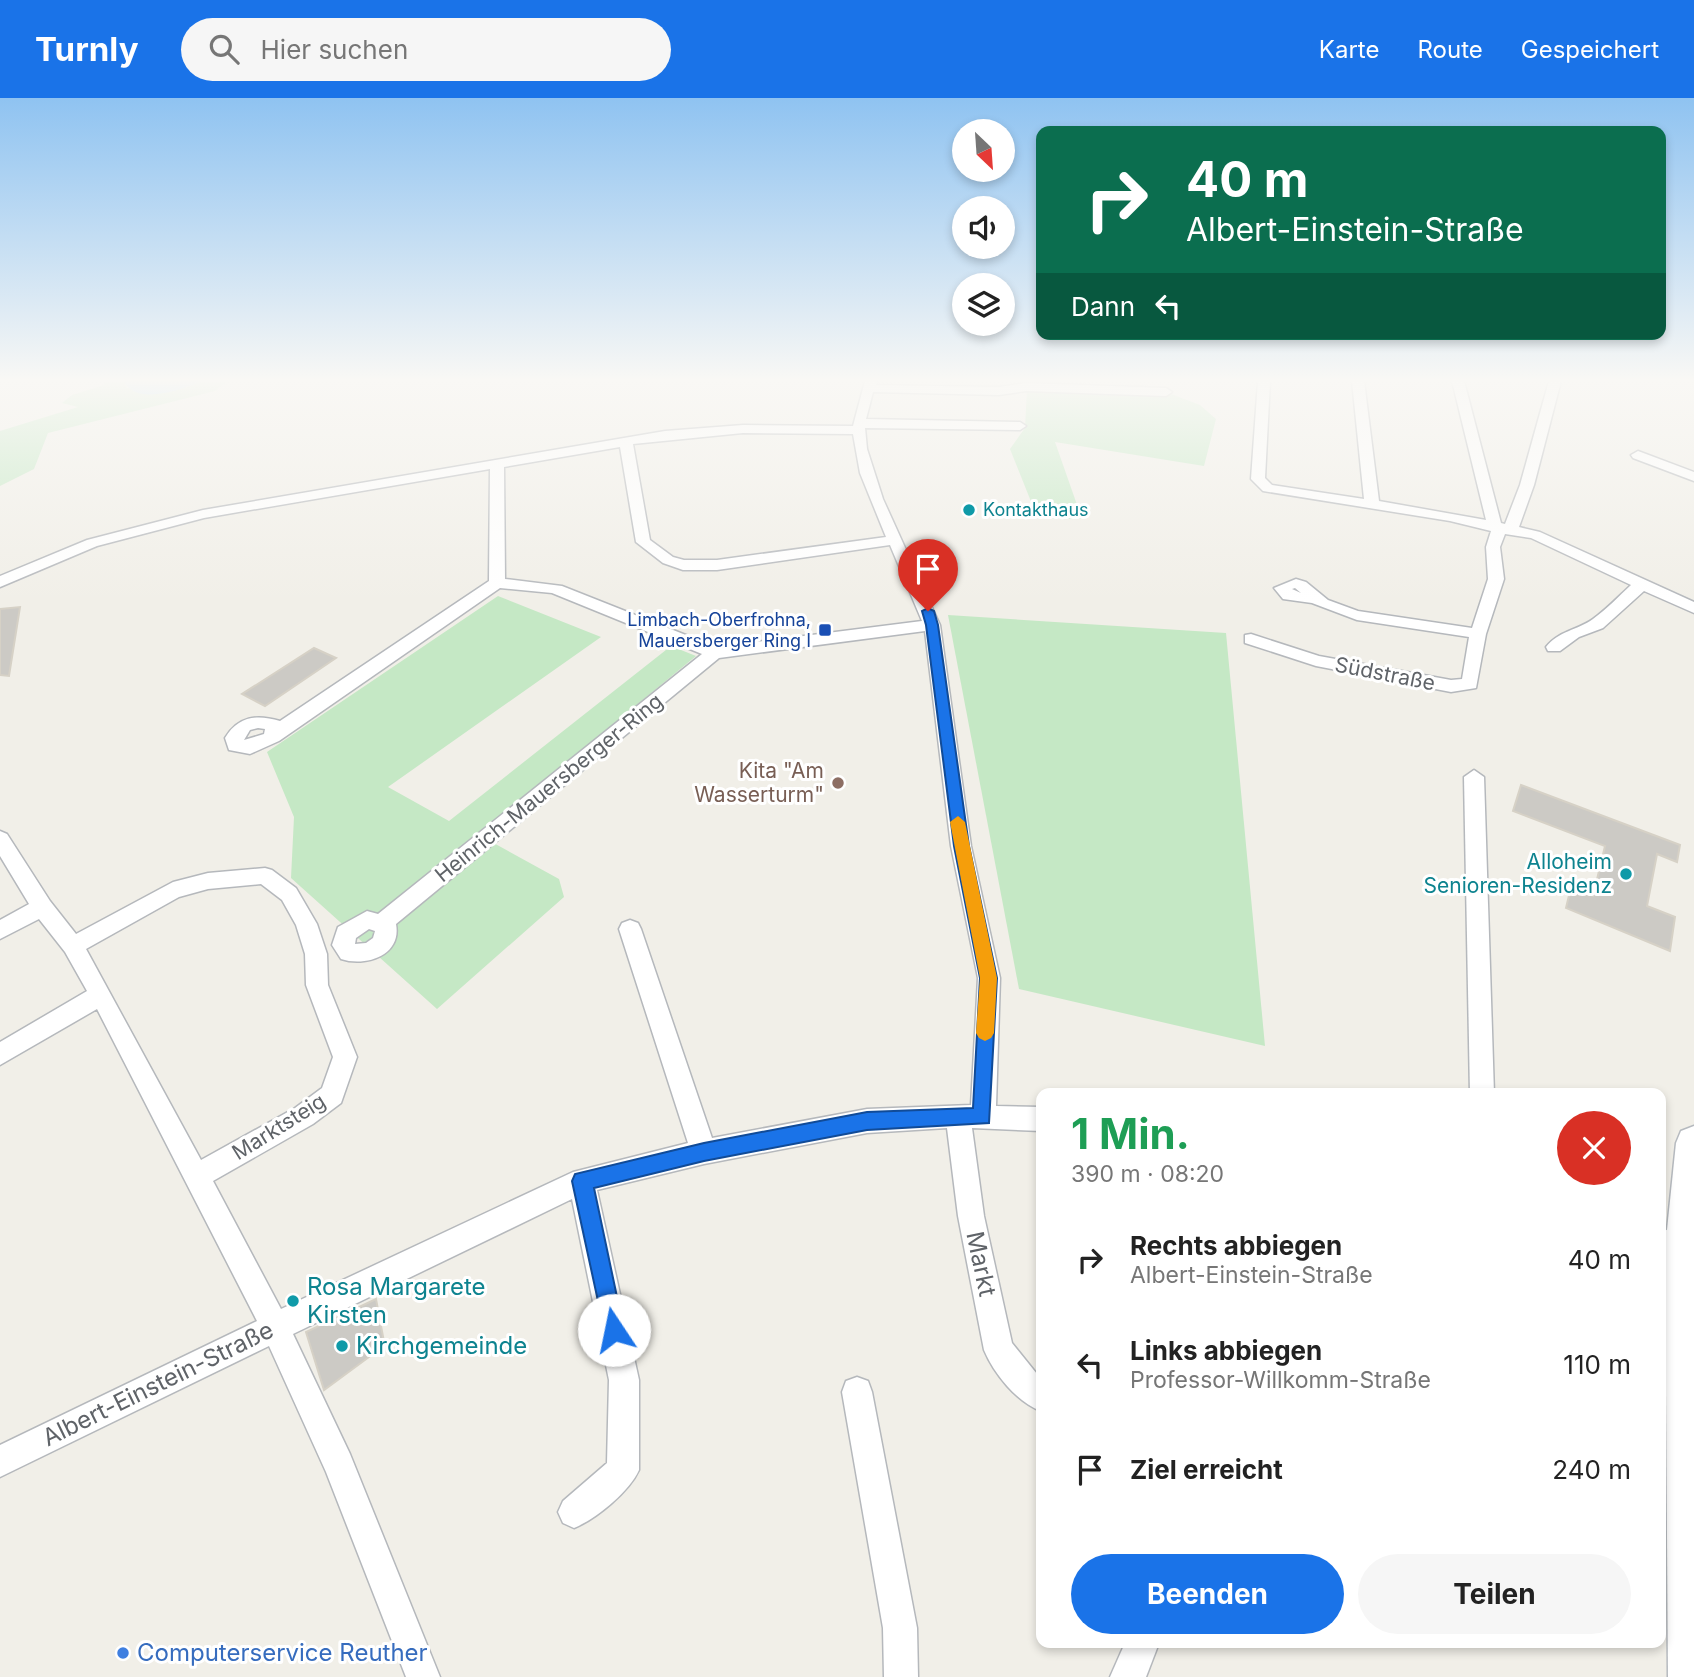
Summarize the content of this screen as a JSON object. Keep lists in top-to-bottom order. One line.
{"streets":{"street":["Südstraße","Heinrich-Mauersberger-Ring","Marktsteig","Markt","Albert-Einstein-Straße"]},"crossings":[["Markt","Albert-Einstein-Straße"]],"places":{"other":["Kontakthaus","Kita \"Am Wasserturm\"","Alloheim Senioren-Residenz","Rosa Margarete Kirsten","Kirchgemeinde","Computerservice Reuther"],"transit":["Limbach-Oberfrohna, Mauersberger Ring I"]},"north":"bottom right","page":{"header":"Turnly","search":"Hier suchen","nav":["Karte","Route","Gespeichert"],"turn":["40 m","Albert-Einstein-Straße"],"then":"Dann","heading":["1 Min.","390 m · 08:20"],"list":[{"name":"Rechts abbiegen","note":"Albert-Einstein-Straße","value":"40 m"},{"name":"Links abbiegen","note":"Professor-Willkomm-Straße","value":"110 m"},{"name":"Ziel erreicht","value":"240 m"}],"buttons":["Beenden","Teilen"]}}
